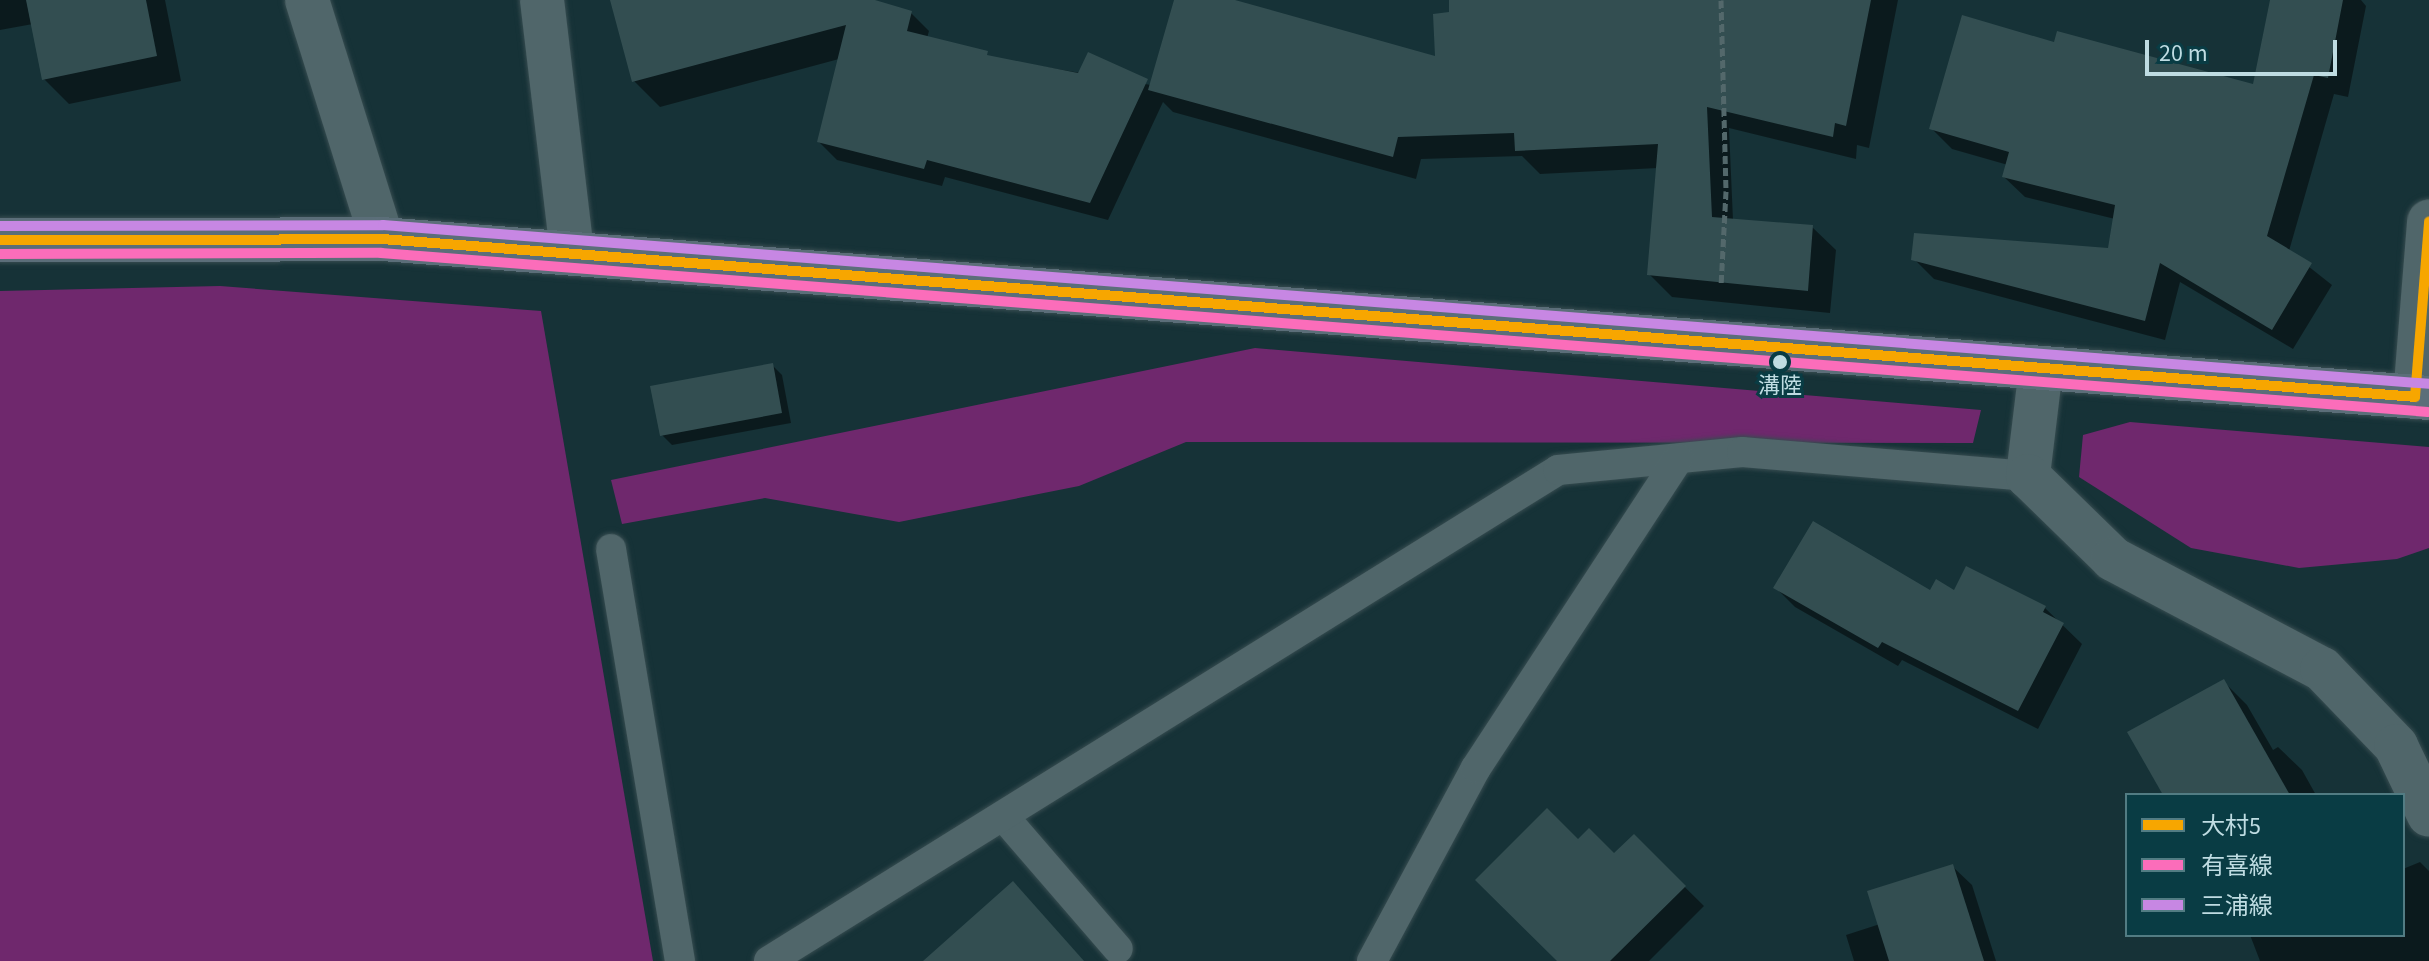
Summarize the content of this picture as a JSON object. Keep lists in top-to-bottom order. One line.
{"places":["溝陸"],"lines":["transit line 大村5","transit line 三浦線","transit line 有喜線"],"legend":["大村5","有喜線","三浦線"],"scale_bar":"20 m"}
